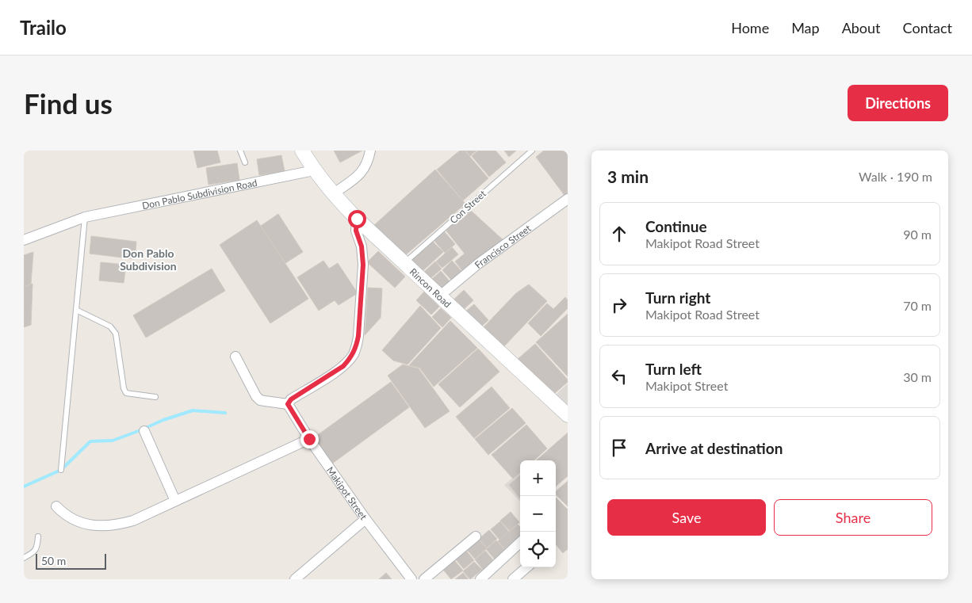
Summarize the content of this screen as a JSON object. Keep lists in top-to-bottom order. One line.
{"streets":{"street":["Don Pablo Subdivision Road","Francisco Street","Rincon Road","Makipot Street"],"lane":["Con Street"]},"crossings":[["Don Pablo Subdivision Road","Rincon Road"],["Con Street","Rincon Road"],["Francisco Street","Rincon Road"]],"districts":["Don Pablo Subdivision"],"scale_bar":"50 m","page":{"header":"Trailo","nav":["Home","Map","About","Contact"],"buttons":["Directions",["Save","Share"]],"title":"Find us","heading":["3 min","Walk · 190 m"],"list":[["Continue","Makipot Road Street","90 m"],["Turn right","Makipot Road Street","70 m"],["Turn left","Makipot Street","30 m"],"Arrive at destination"],"map_buttons":["+","−"],"scale":"50 m"}}
